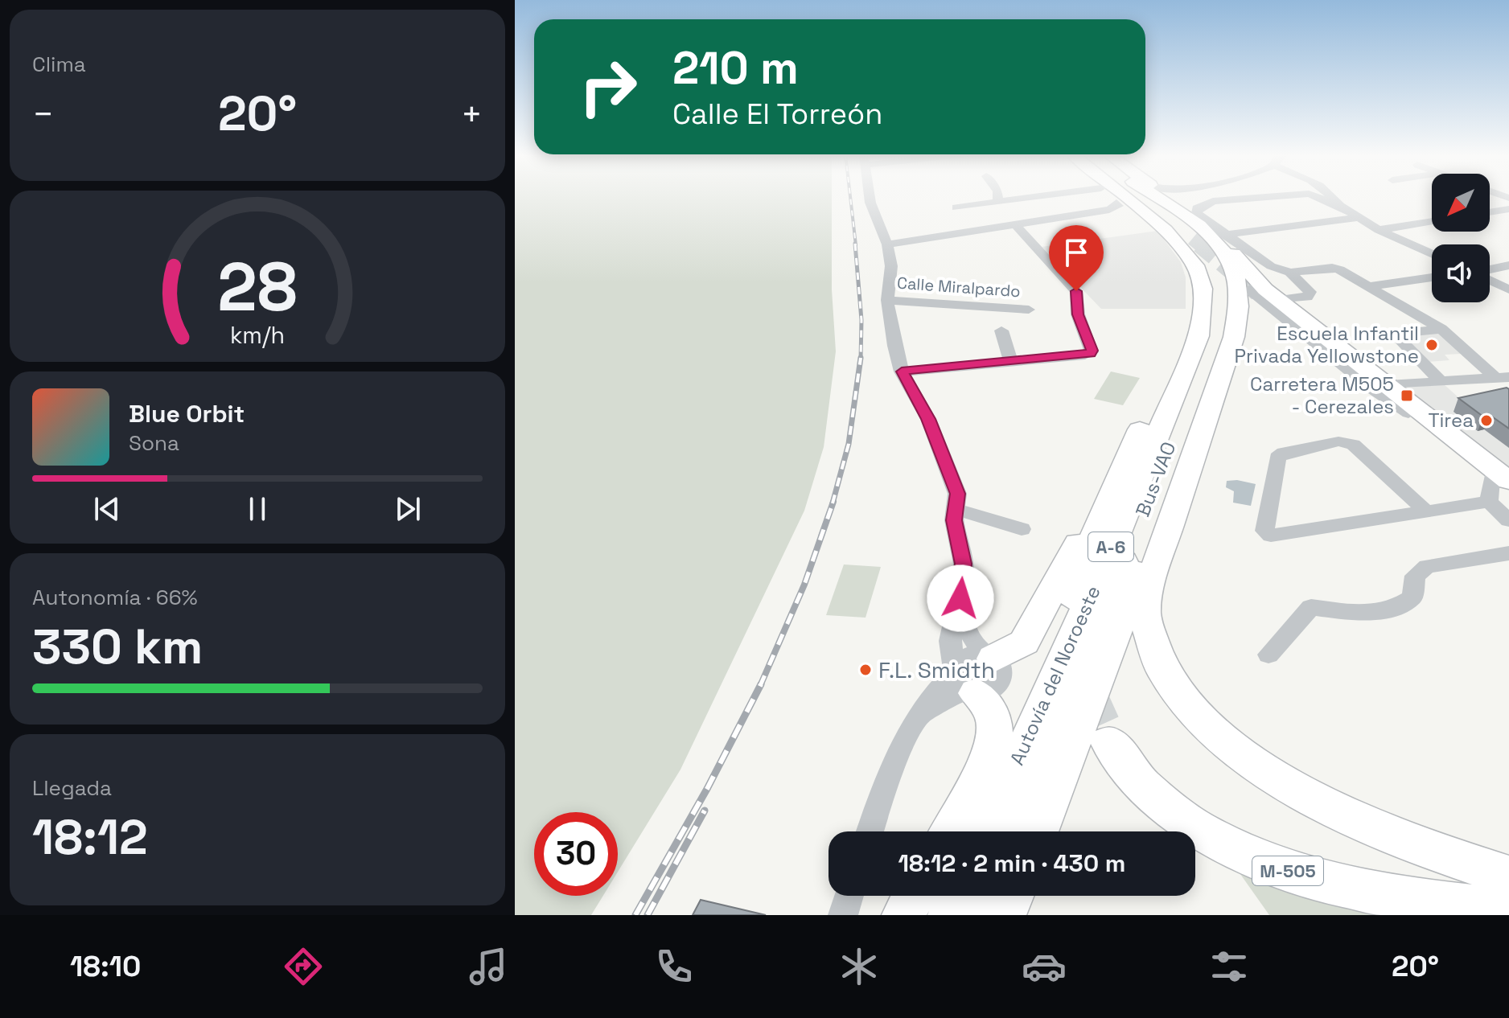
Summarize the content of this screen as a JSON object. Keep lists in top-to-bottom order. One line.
{"streets":{"highway":["Bus-VAO","A-6","Autovía del Noroeste","M-505"],"street":["Calle Miralpardo"]},"places":{"other":["Escuela Infantil Privada Yellowstone","Tirea","F.L. Smidth"],"transit":["Carretera M505 - Cerezales"]},"north":"bottom left","page":{"tile":["Clima",["Autonomía · 66%","330 km"],["Llegada","18:12"]],"turn":["210 m","Calle El Torreón"],"heat":["−","20°","+"],"song":["Blue Orbit","Sona"],"limit":"30","trip":"18:12 · 2 min · 430 m","tabs":["18:10","20°"],"gauge":["28","km/h"]}}
